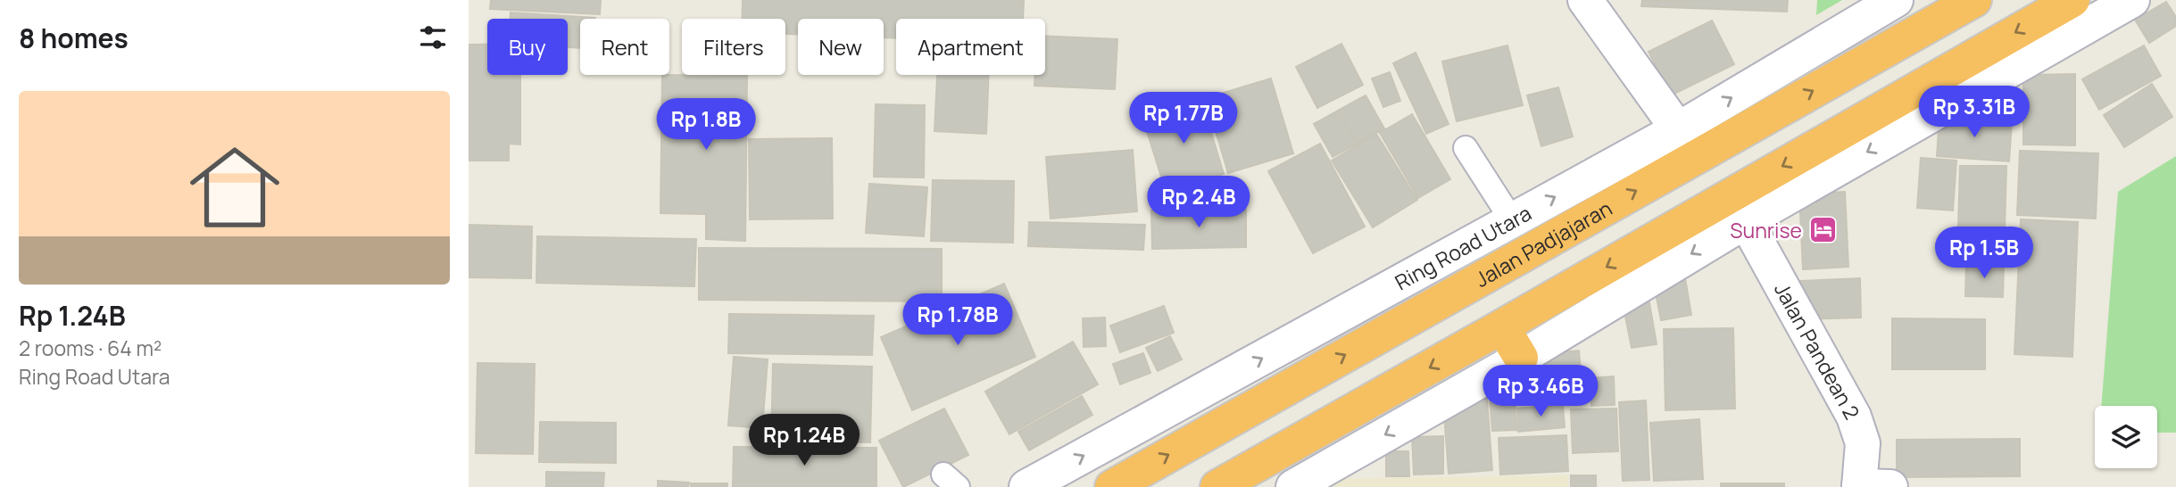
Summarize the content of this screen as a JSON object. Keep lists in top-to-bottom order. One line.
{"streets":{"highway":["Jalan Padjajaran"],"street":["Ring Road Utara","Jalan Pandean 2"]},"places":{"hotel":["Sunrise"]},"page":{"heading":"8 homes","chip":["Buy","Rent","Filters","New","Apartment"],"list":[{"name":"Rp 1.24B","note":"2 rooms · 64 m² · Ring Road Utara"}],"price":["Rp 3.31B","Rp 1.77B","Rp 1.8B","Rp 2.4B","Rp 1.5B","Rp 1.78B","Rp 3.46B","Rp 1.24B"]}}
